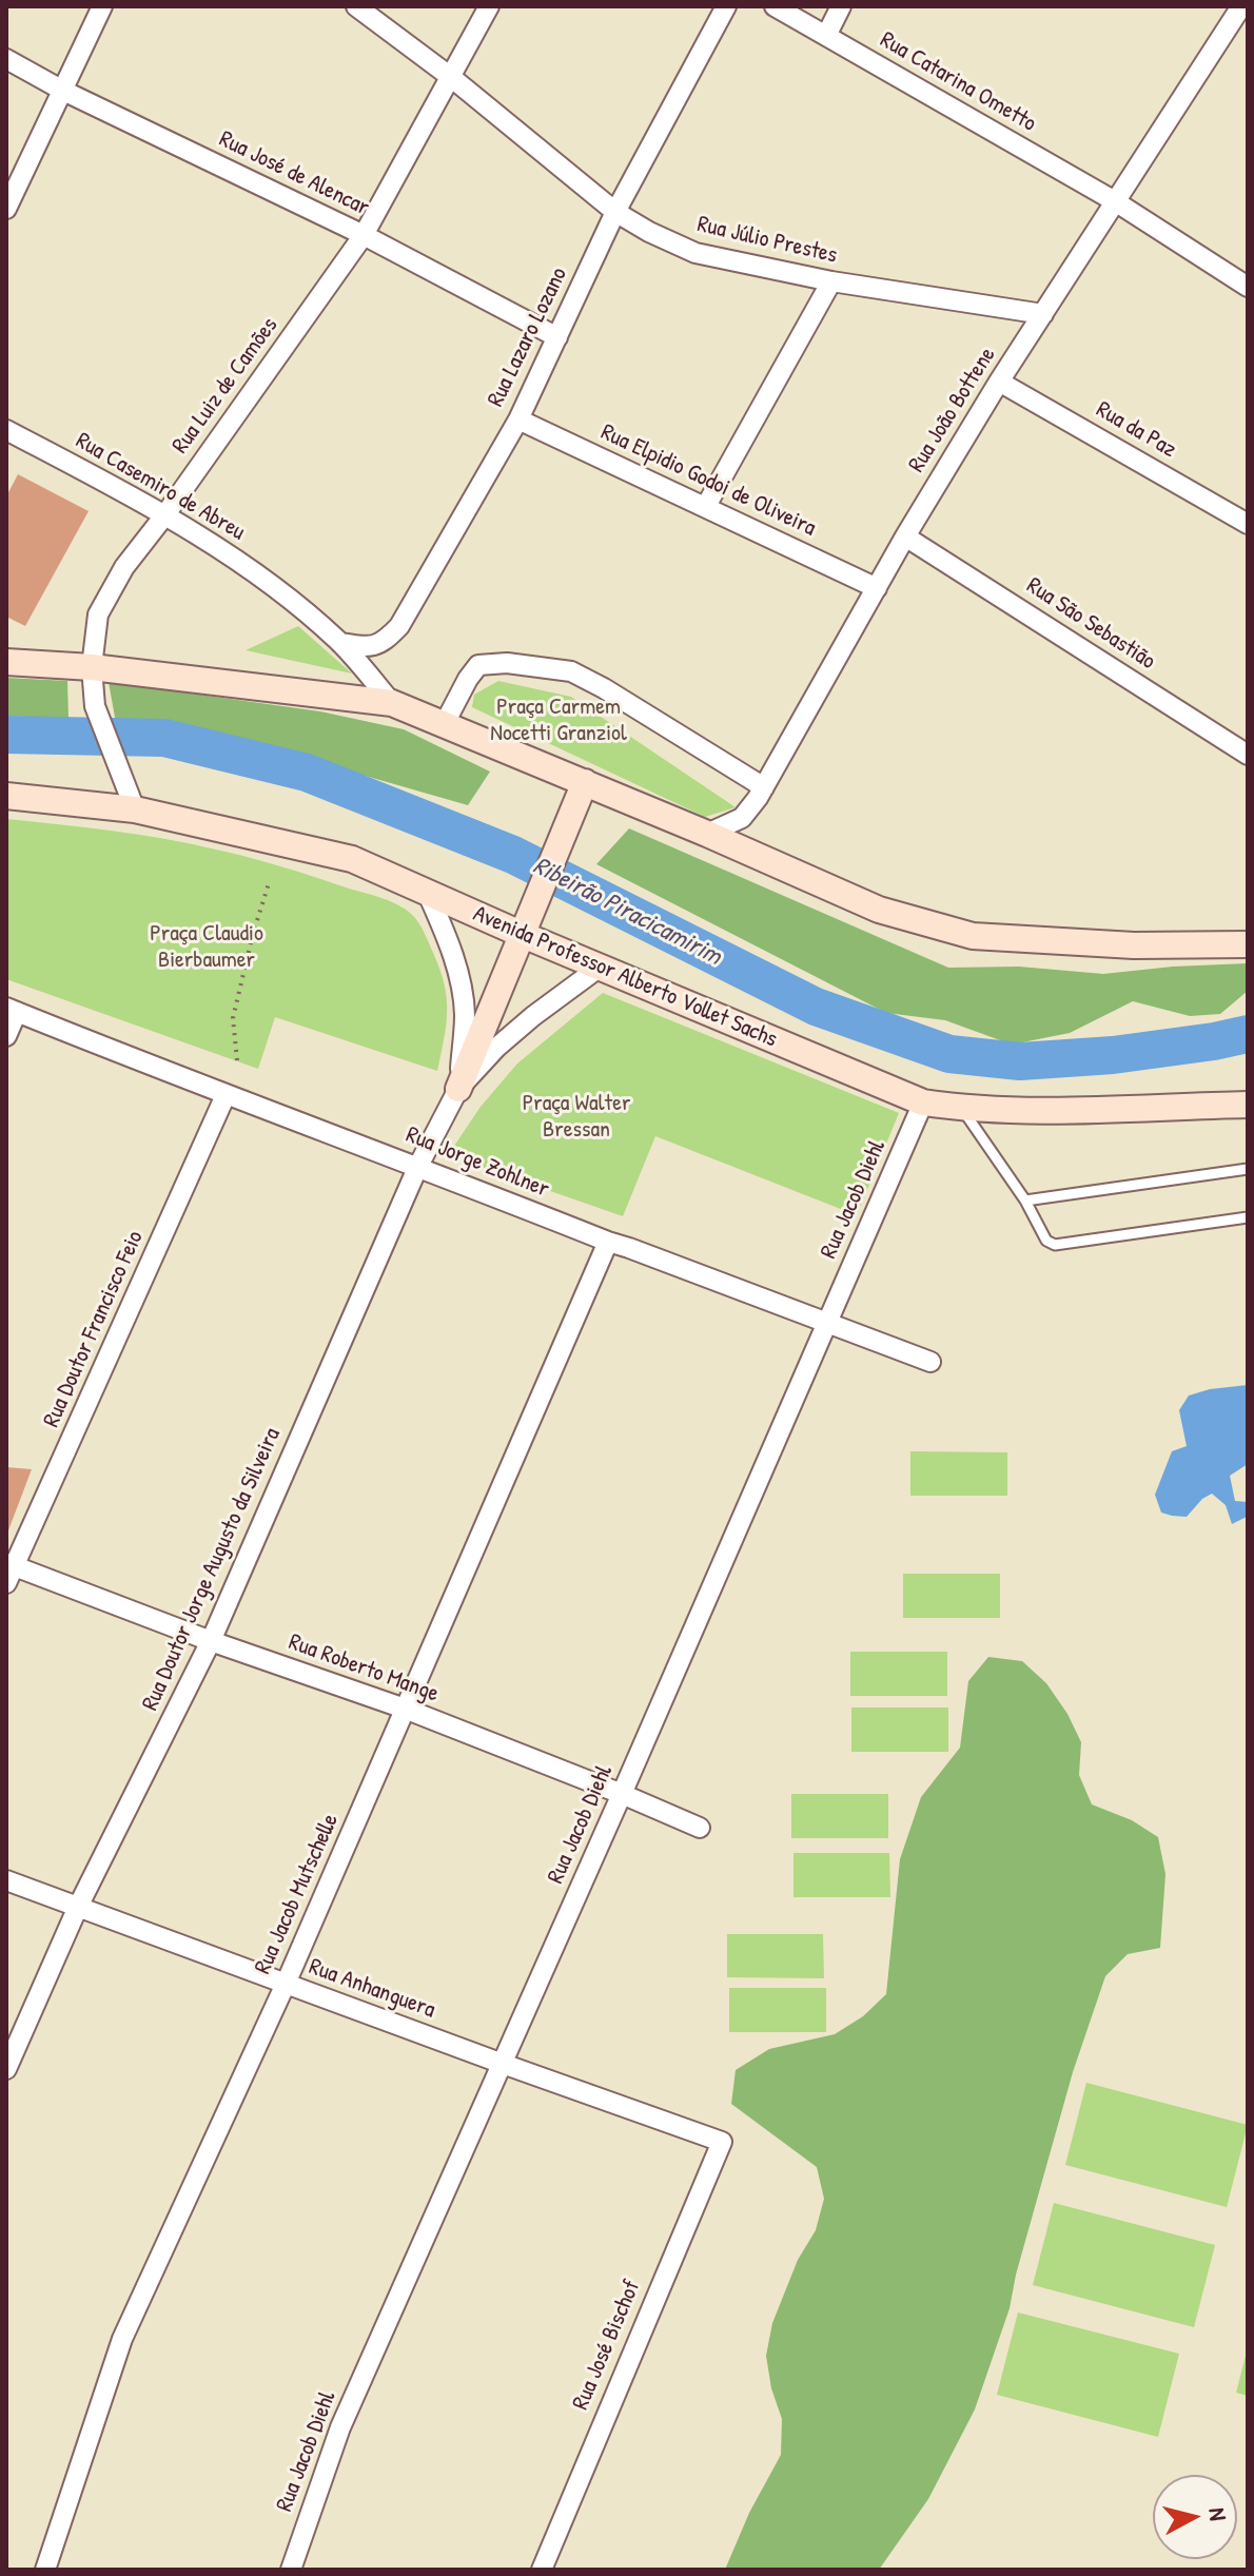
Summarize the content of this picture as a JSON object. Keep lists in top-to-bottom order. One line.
{"streets":{"main road":["Avenida Professor Alberto Vollet Sachs"],"street":["Rua Catarina Ometto","Rua José de Alencar","Rua Júlio Prestes","Rua Lazaro Lozano","Rua Luiz de Camões","Rua João Bottene","Rua da Paz","Rua Elpidio Godoi de Oliveira","Rua Casemiro de Abreu","Rua São Sebastião","Rua Jorge Zohlner","Rua Jacob Diehl","Rua Doutor Francisco Feio","Rua Doutor Jorge Augusto da Silveira","Rua Roberto Mange","Rua Jacob Mutschelle","Rua Anhanguera","Rua José Bischof"]},"crossings":[["Rua Catarina Ometto","Rua João Bottene"],["Rua José de Alencar","Rua Lazaro Lozano"],["Rua José de Alencar","Rua Luiz de Camões"],["Rua Júlio Prestes","Rua Lazaro Lozano"],["Rua Júlio Prestes","Rua Luiz de Camões"],["Rua Júlio Prestes","Rua João Bottene"],["Rua Lazaro Lozano","Rua Elpidio Godoi de Oliveira"],["Rua Lazaro Lozano","Rua Casemiro de Abreu"],["Rua Luiz de Camões","Rua Casemiro de Abreu"],["Rua Luiz de Camões","Avenida Professor Alberto Vollet Sachs"],["Rua João Bottene","Rua da Paz"],["Rua João Bottene","Rua Elpidio Godoi de Oliveira"],["Rua João Bottene","Rua São Sebastião"],["Avenida Professor Alberto Vollet Sachs","Rua Jacob Diehl"],["Avenida Professor Alberto Vollet Sachs","Rua Doutor Jorge Augusto da Silveira"],["Rua Jorge Zohlner","Rua Jacob Diehl"],["Rua Jorge Zohlner","Rua Doutor Francisco Feio"],["Rua Jorge Zohlner","Rua Doutor Jorge Augusto da Silveira"],["Rua Jorge Zohlner","Rua Jacob Mutschelle"],["Rua Jacob Diehl","Rua Roberto Mange"],["Rua Jacob Diehl","Rua Anhanguera"],["Rua Doutor Francisco Feio","Rua Roberto Mange"],["Rua Doutor Jorge Augusto da Silveira","Rua Roberto Mange"],["Rua Doutor Jorge Augusto da Silveira","Rua Anhanguera"],["Rua Roberto Mange","Rua Jacob Mutschelle"],["Rua Jacob Mutschelle","Rua Anhanguera"],["Rua Anhanguera","Rua José Bischof"]],"water":["Ribeirão Piracicamirim"],"parks":["Praça Carmem Nocetti Granziol","Praça Claudio Bierbaumer","Praça Walter Bressan"],"north":"right"}
